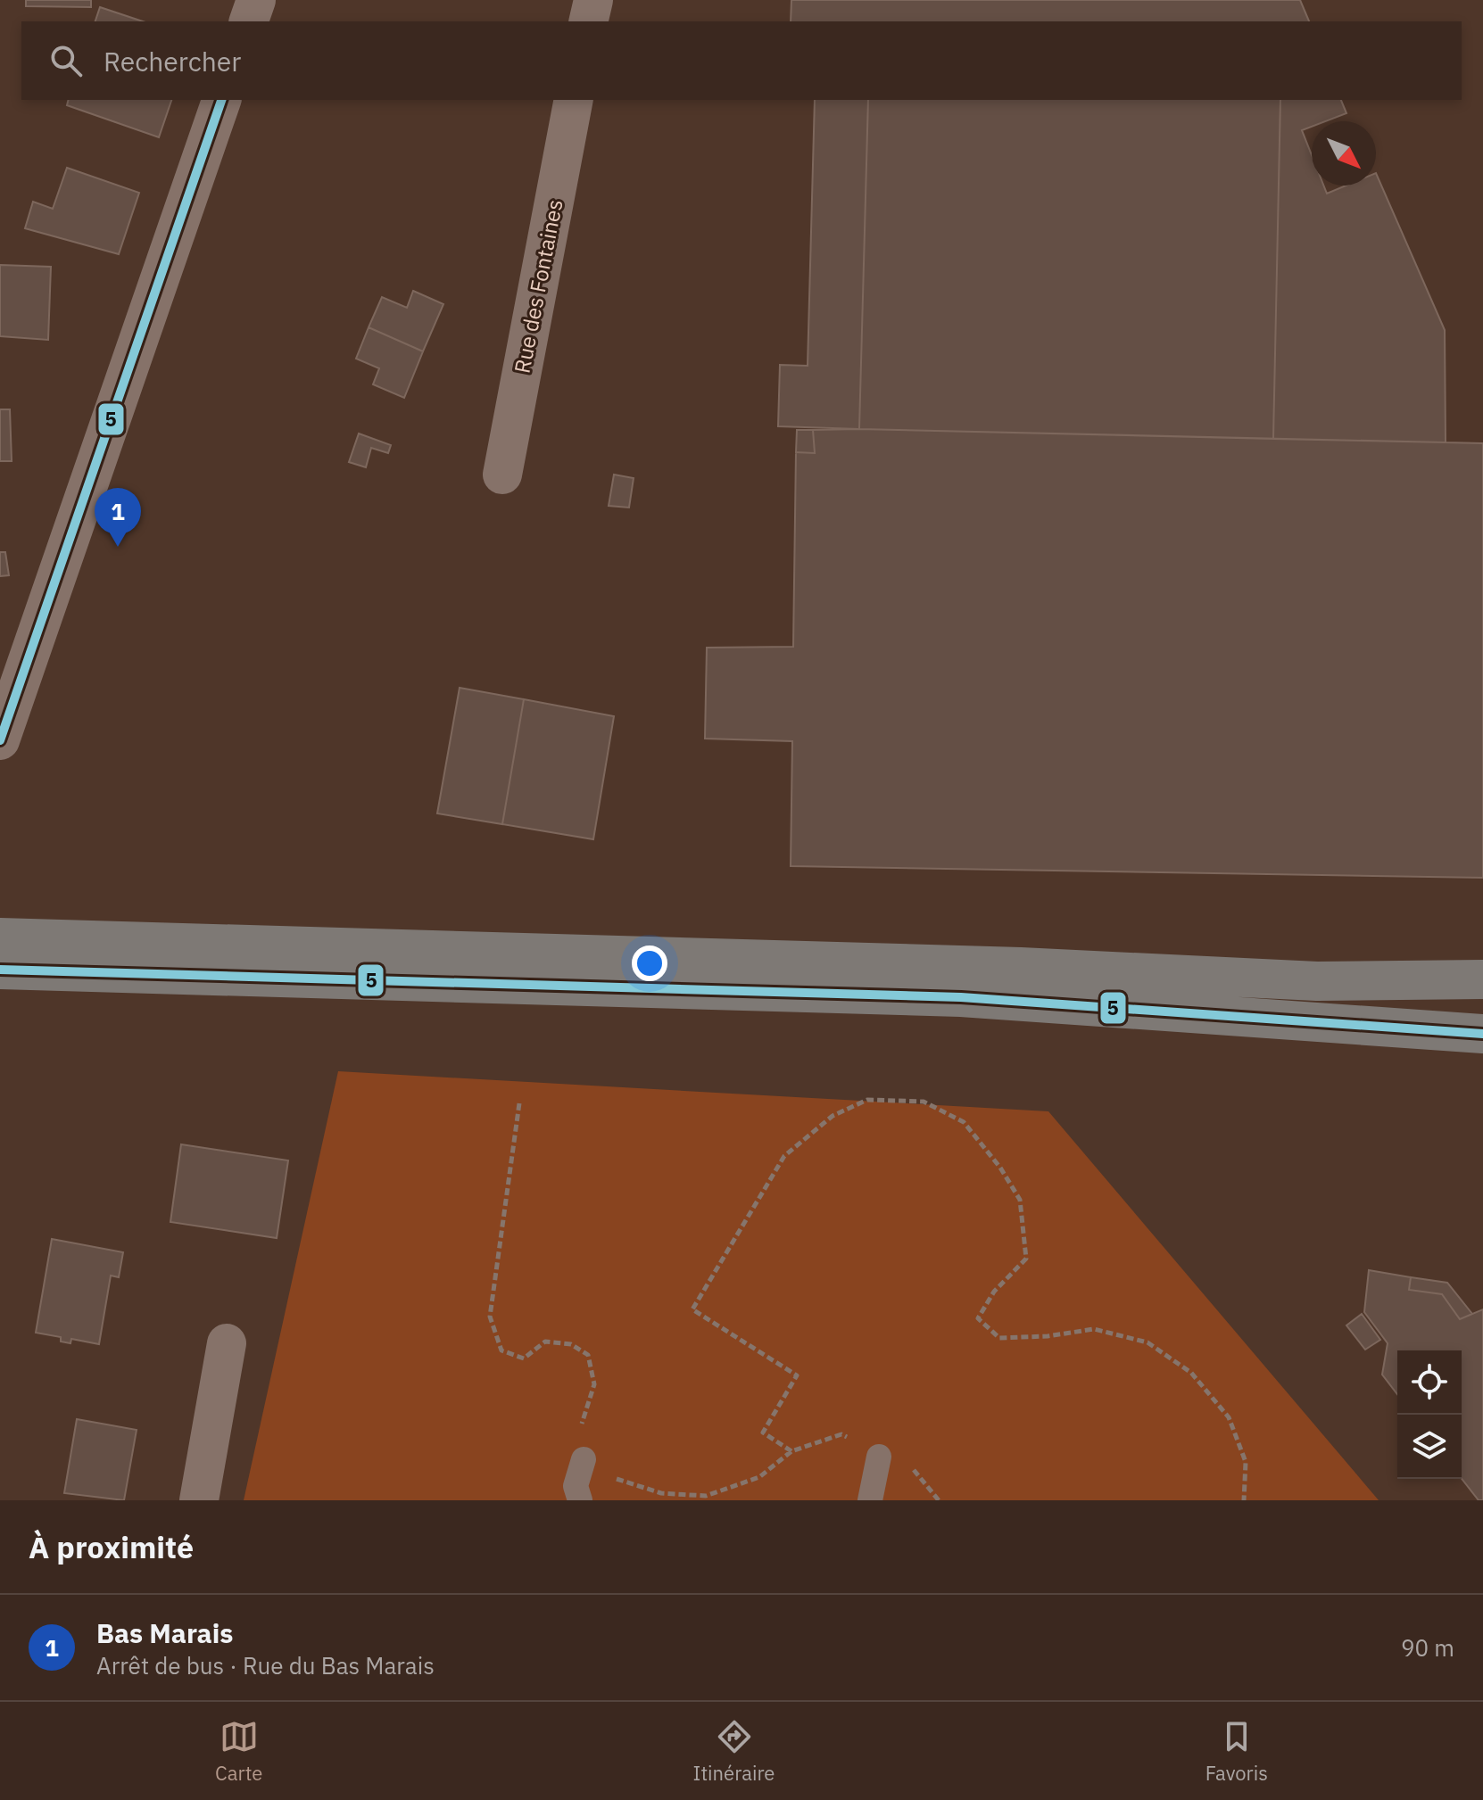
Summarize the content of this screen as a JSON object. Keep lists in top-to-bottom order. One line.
{"streets":{"street":["Rue des Fontaines"]},"lines":["transit line 5"],"north":"bottom right","page":{"search":"Rechercher","pins":"1","heading":"À proximité","list":[{"mark":"1","name":"Bas Marais","note":"Arrêt de bus · Rue du Bas Marais","value":"90 m"}],"nav":["Carte","Itinéraire","Favoris"]}}
